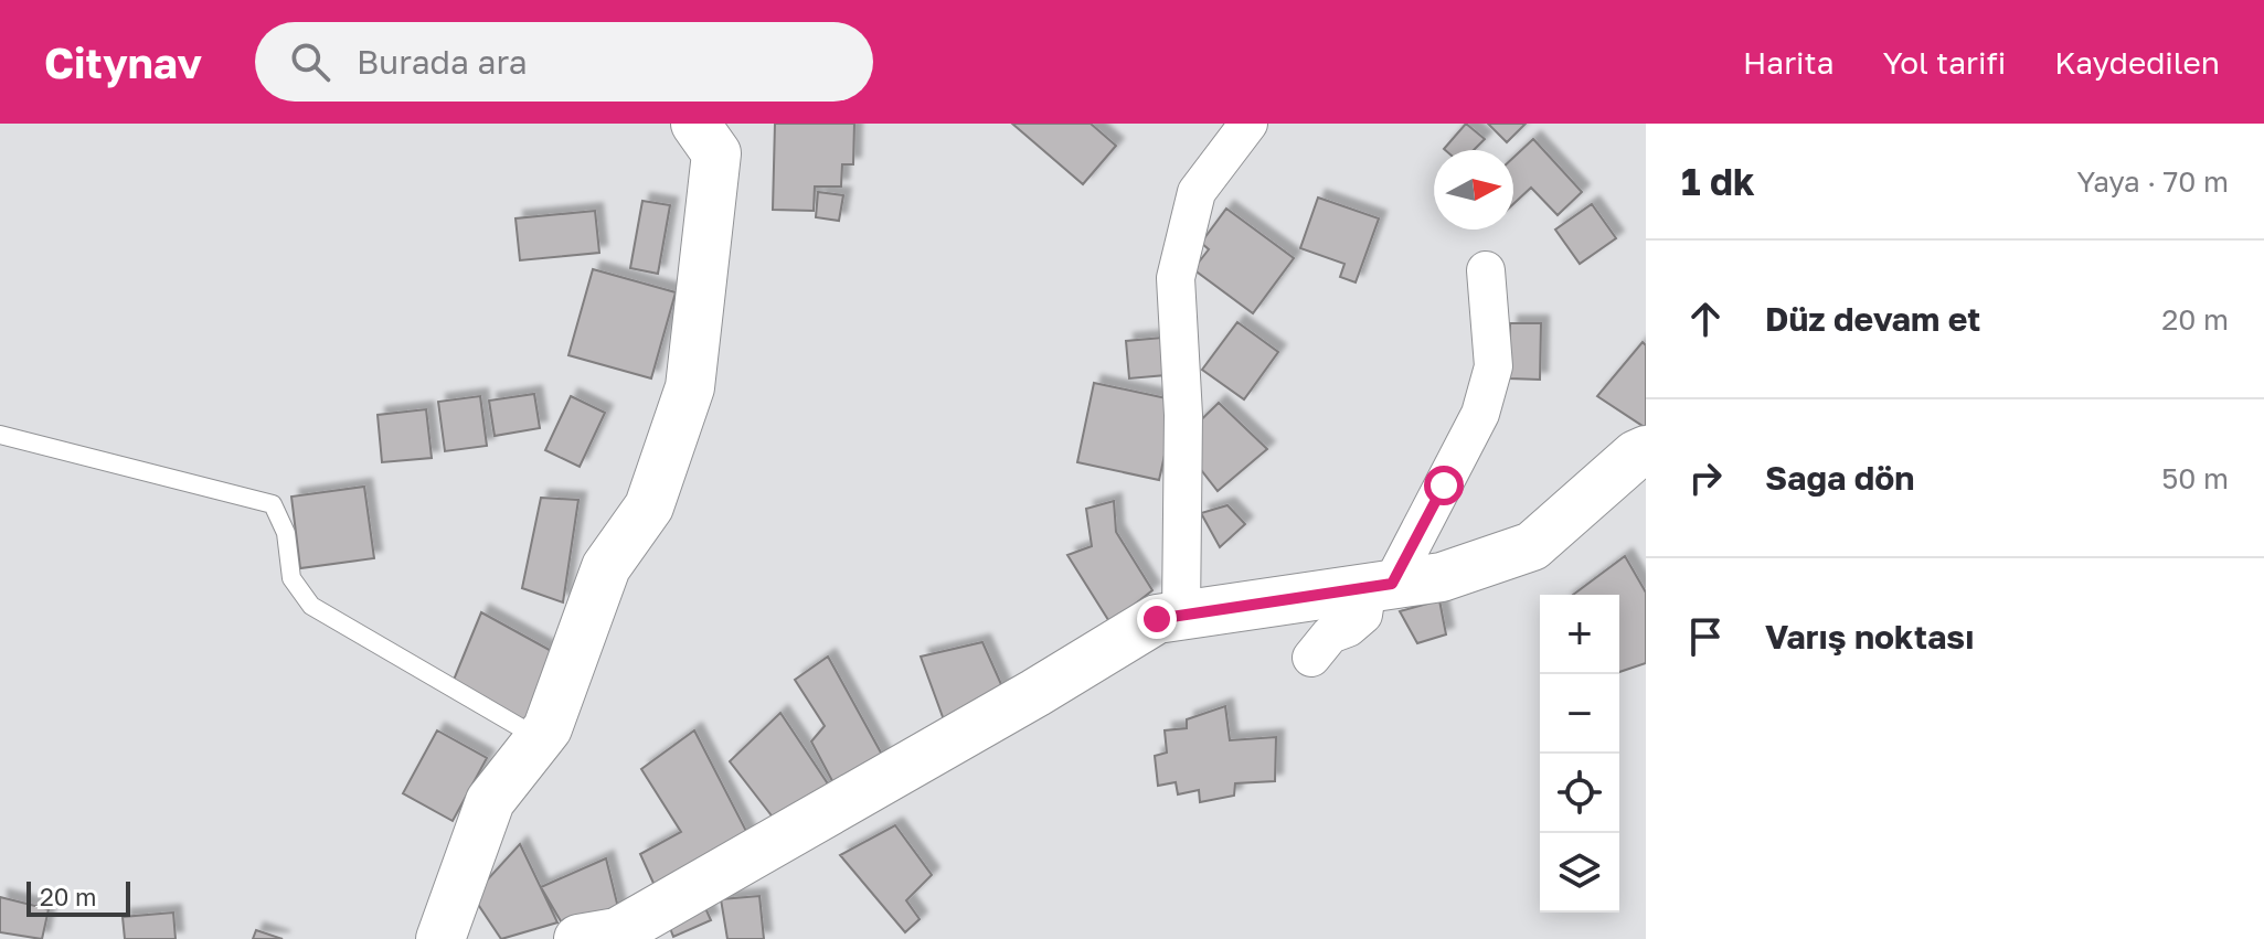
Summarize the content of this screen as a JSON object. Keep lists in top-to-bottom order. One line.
{"scale_bar":"20 m","north":"right","page":{"header":"Citynav","search":"Burada ara","nav":["Harita","Yol tarifi","Kaydedilen"],"heading":["1 dk","Yaya · 70 m"],"list":[["Düz devam et","20 m"],["Sağa dön","50 m"],"Varış noktası"],"map_buttons":["+","−"],"scale":"20 m"}}
